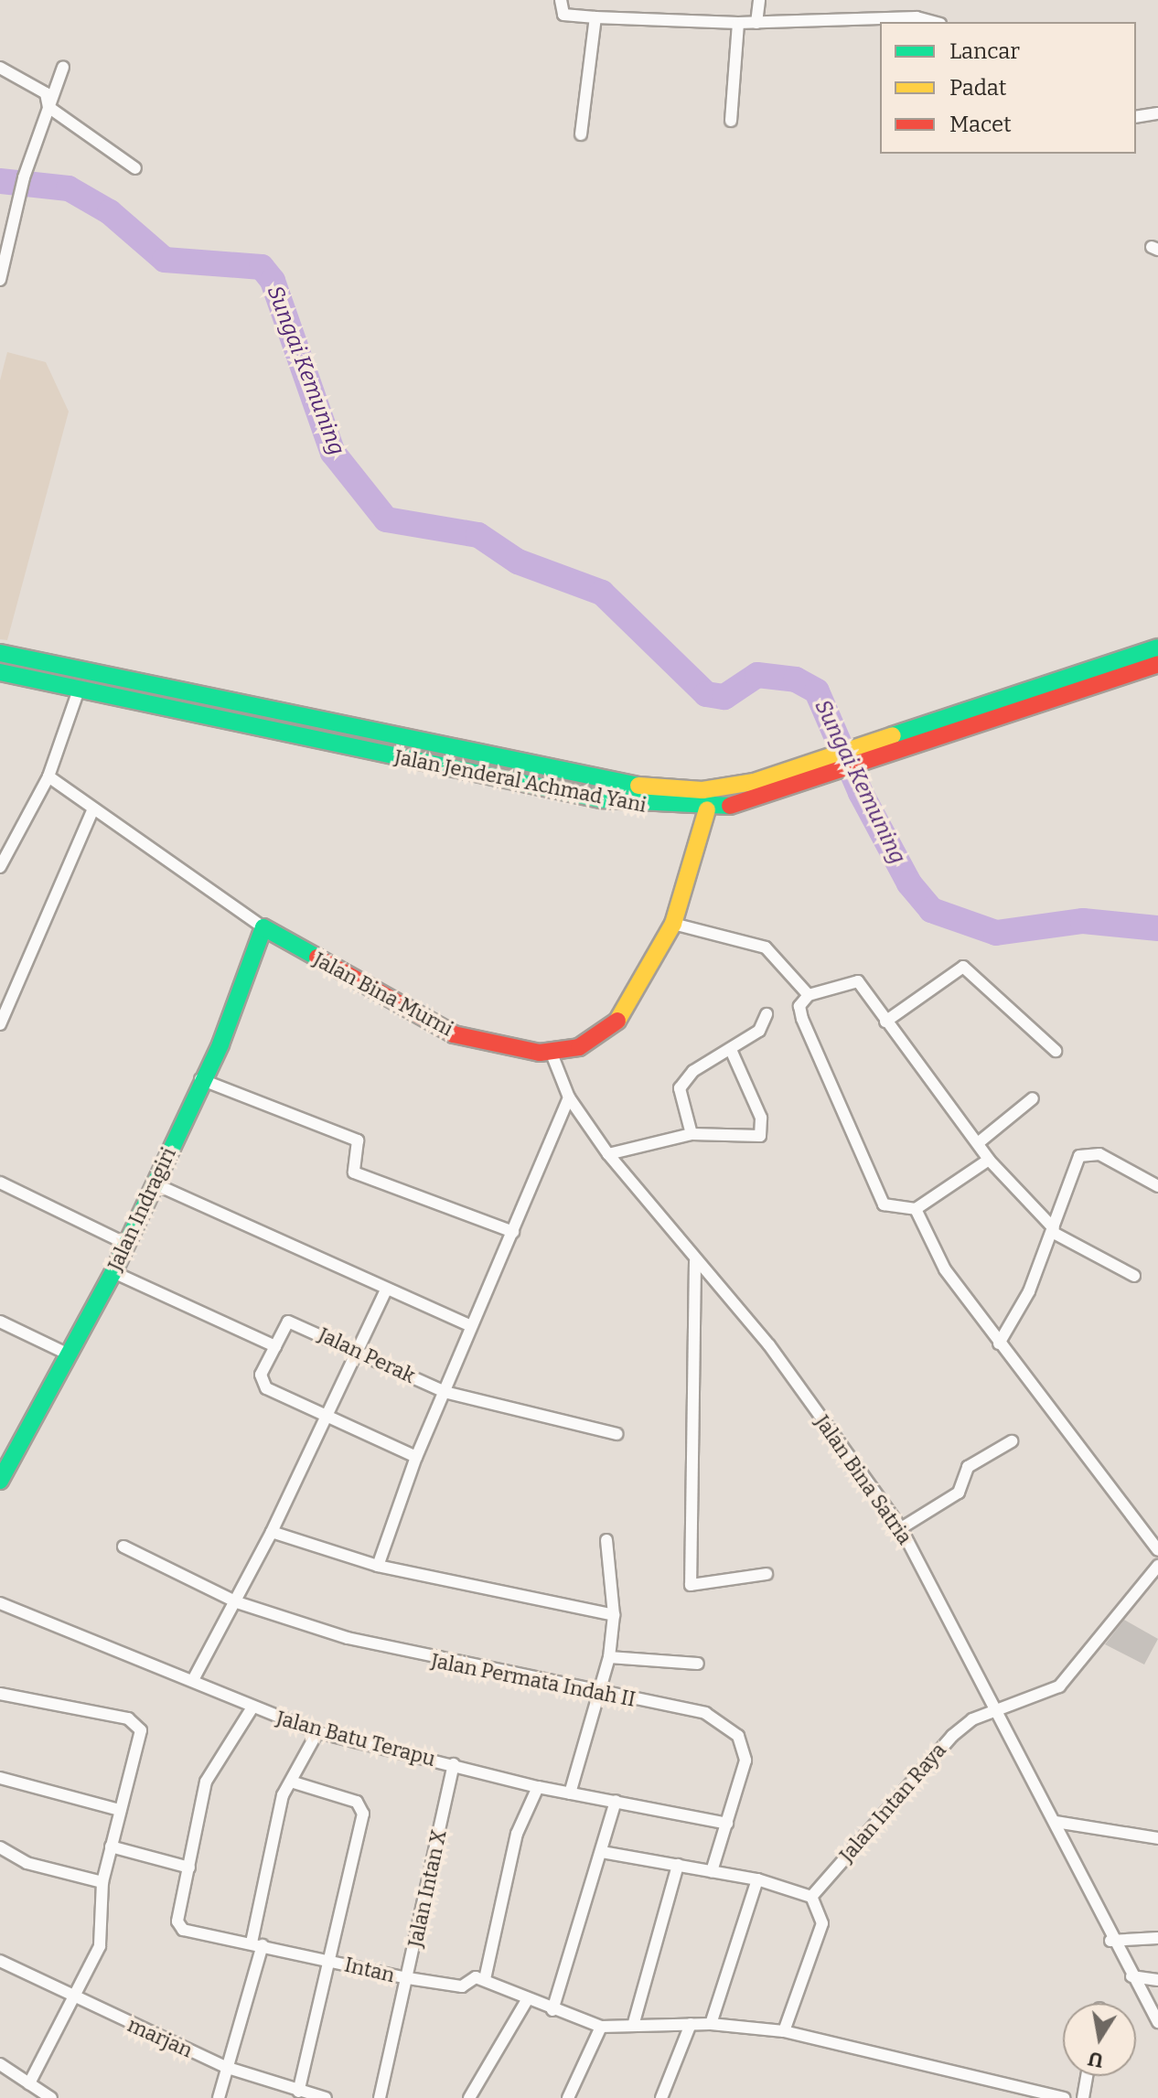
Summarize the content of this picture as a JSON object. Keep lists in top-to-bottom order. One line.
{"streets":{"main road":["Jalan Jenderal Achmad Yani","Jalan Bina Murni","Jalan Indragiri"],"street":["Jalan Perak","Jalan Bina Satria","Jalan Permata Indah II","Jalan Batu Terapu","Jalan Intan Raya","Jalan Intan X","Intan","marjan"]},"crossings":[["Jalan Bina Murni","Jalan Indragiri"],["Jalan Bina Murni","Jalan Bina Satria"],["Jalan Bina Satria","Jalan Intan Raya"],["Jalan Permata Indah II","Jalan Batu Terapu"],["Jalan Batu Terapu","Jalan Intan X"],["Jalan Batu Terapu","Intan"],["Jalan Intan X","Intan"]],"water":["Sungai Kemuning"],"legend":["Lancar","Padat","Macet"],"north":"bottom"}
